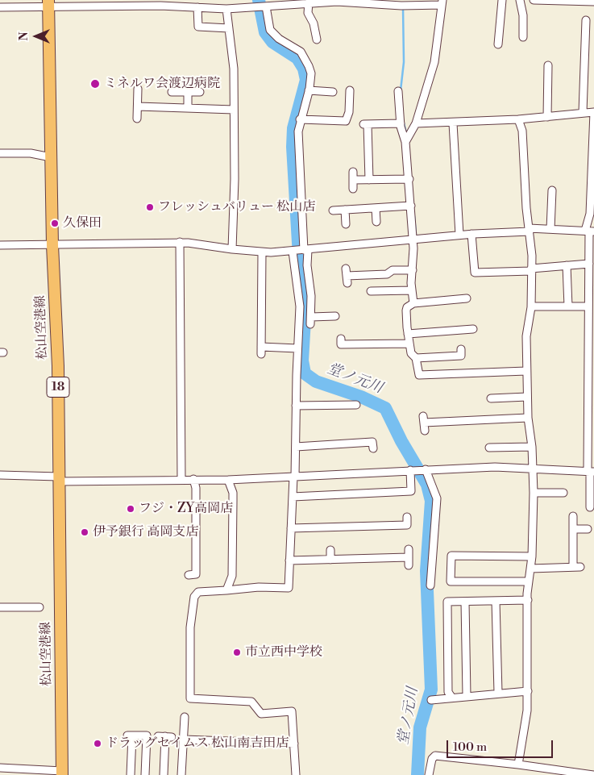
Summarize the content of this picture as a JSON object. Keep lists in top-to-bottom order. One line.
{"streets":{"main road":["松山空港線","18"]},"water":["堂ノ元川"],"places":["ミネルワ会渡辺病院","フレッシュバリュー 松山店","久保田","フジ・ZY高岡店","伊予銀行 高岡支店","市立西中学校","ドラッグセイムス 松山南吉田店"],"scale_bar":"100 m","north":"left"}
